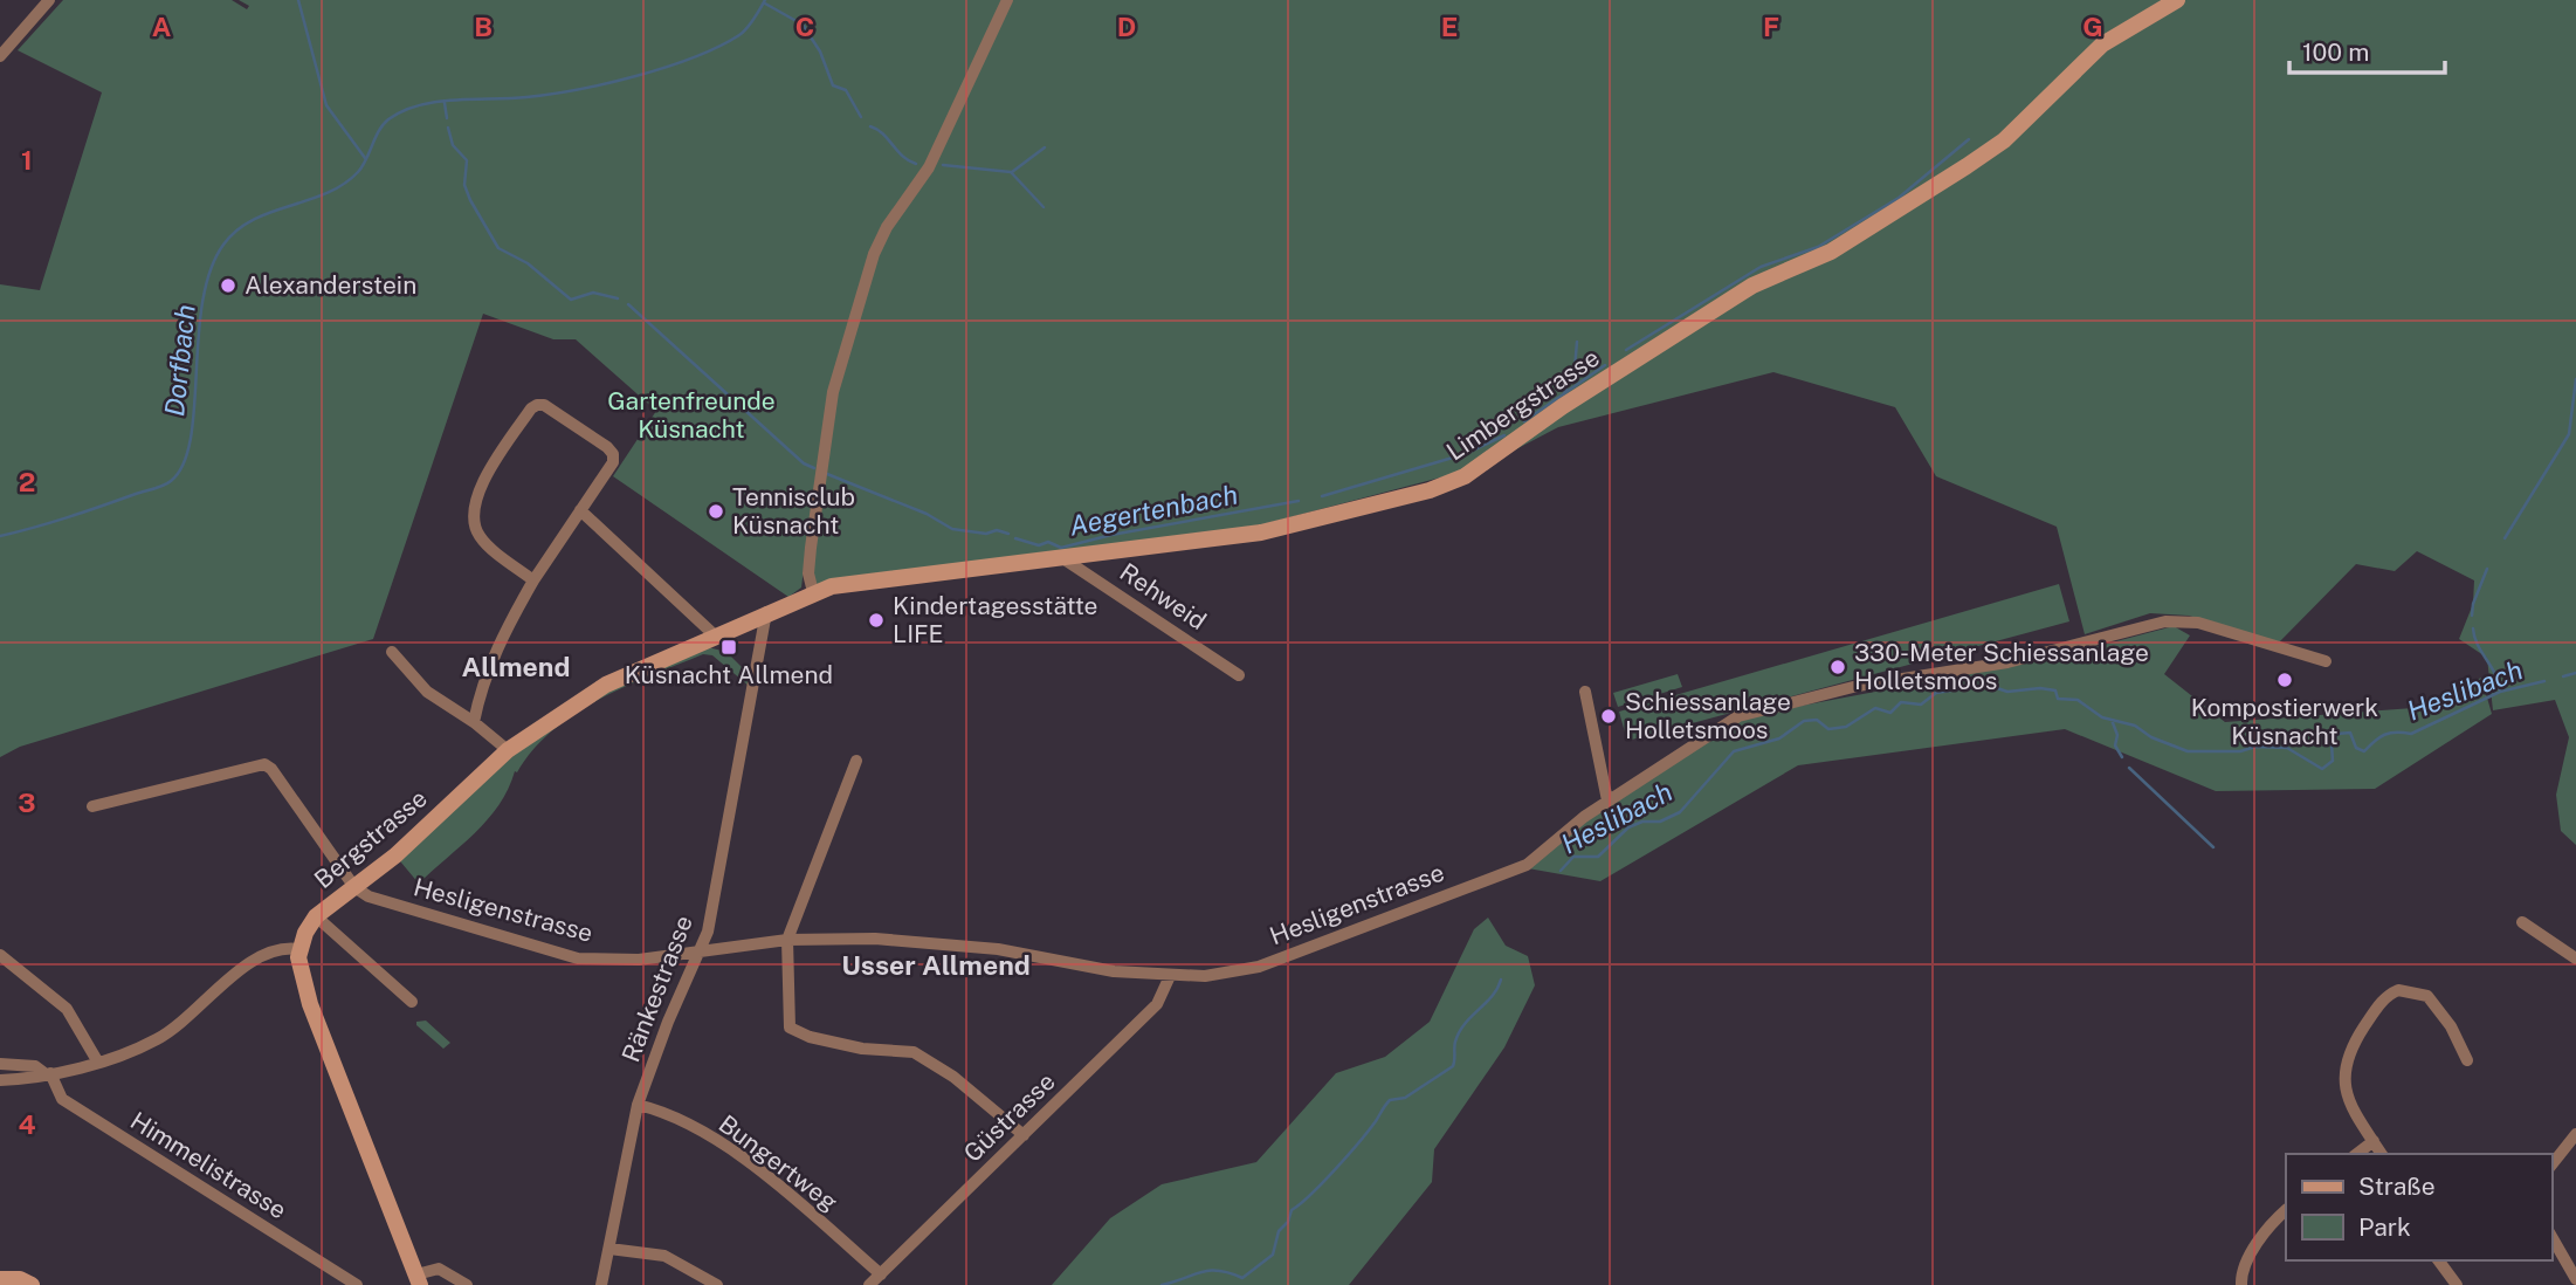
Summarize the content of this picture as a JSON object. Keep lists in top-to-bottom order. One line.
{"streets":{"street":["Limbergstrasse","Rehweid","Bergstrasse","Hesligenstrasse","Ränkestrasse","Güstrasse","Bungertweg","Himmelistrasse"]},"crossings":[["Limbergstrasse","Rehweid"],["Limbergstrasse","Bergstrasse"],["Bergstrasse","Hesligenstrasse"],["Bergstrasse","Ränkestrasse"],["Hesligenstrasse","Ränkestrasse"],["Hesligenstrasse","Güstrasse"],["Ränkestrasse","Bungertweg"],["Güstrasse","Bungertweg"]],"districts":["Allmend","Usser Allmend"],"water":["Dorfbach","Aegertenbach","Heslibach"],"parks":["Gartenfreunde Küsnacht"],"places":{"other":["Alexanderstein","Tennisclub Küsnacht","Kindertagesstätte LIFE","330-Meter Schiessanlage Holletsmoos","Kompostierwerk Küsnacht","Schiessanlage Holletsmoos"],"transit":["Küsnacht Allmend"]},"legend":["Straße","Park"],"scale_bar":"100 m","grid":{"columns":["A","B","C","D","E","F","G"],"rows":["1","2","3","4"]}}
